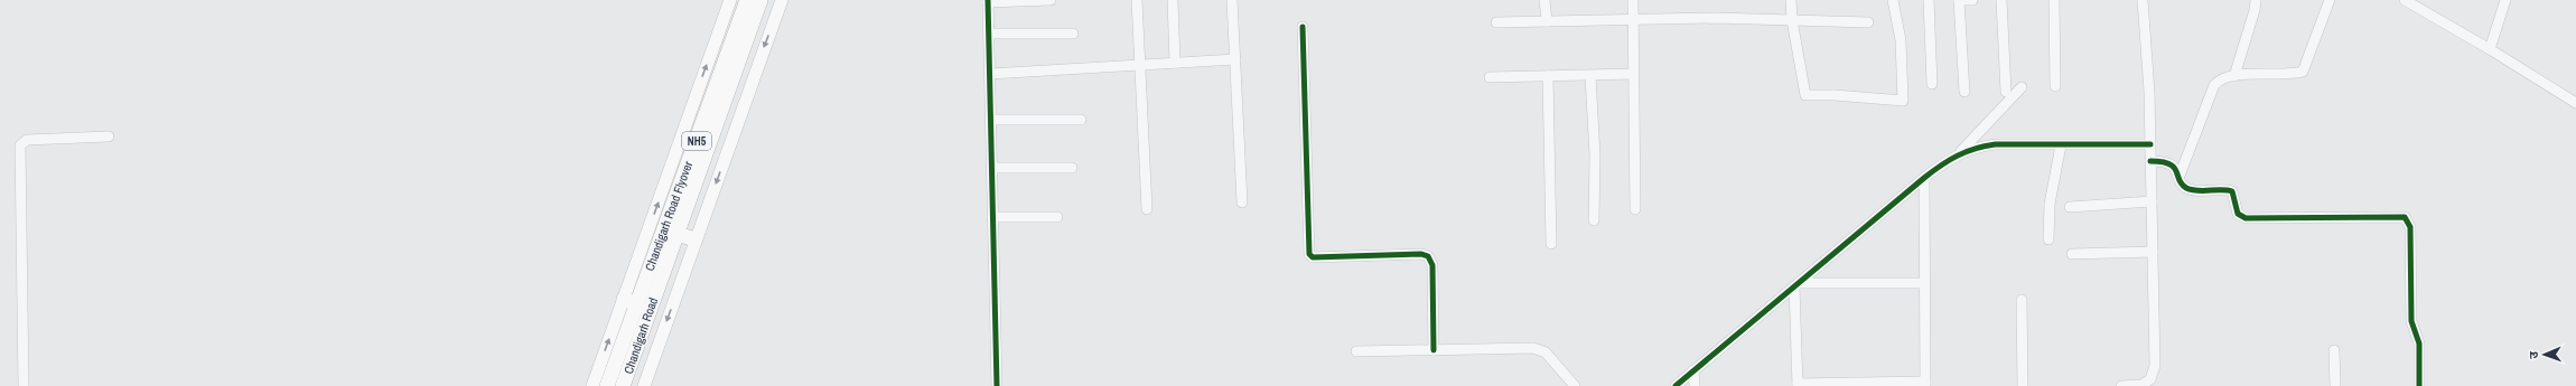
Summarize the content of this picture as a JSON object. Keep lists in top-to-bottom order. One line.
{"streets":{"highway":["NH5","Chandigarh Road Flyover","Chandigarh Road"]},"crossings":[["NH5","Chandigarh Road Flyover"],["Chandigarh Road Flyover","Chandigarh Road"]],"north":"left"}
